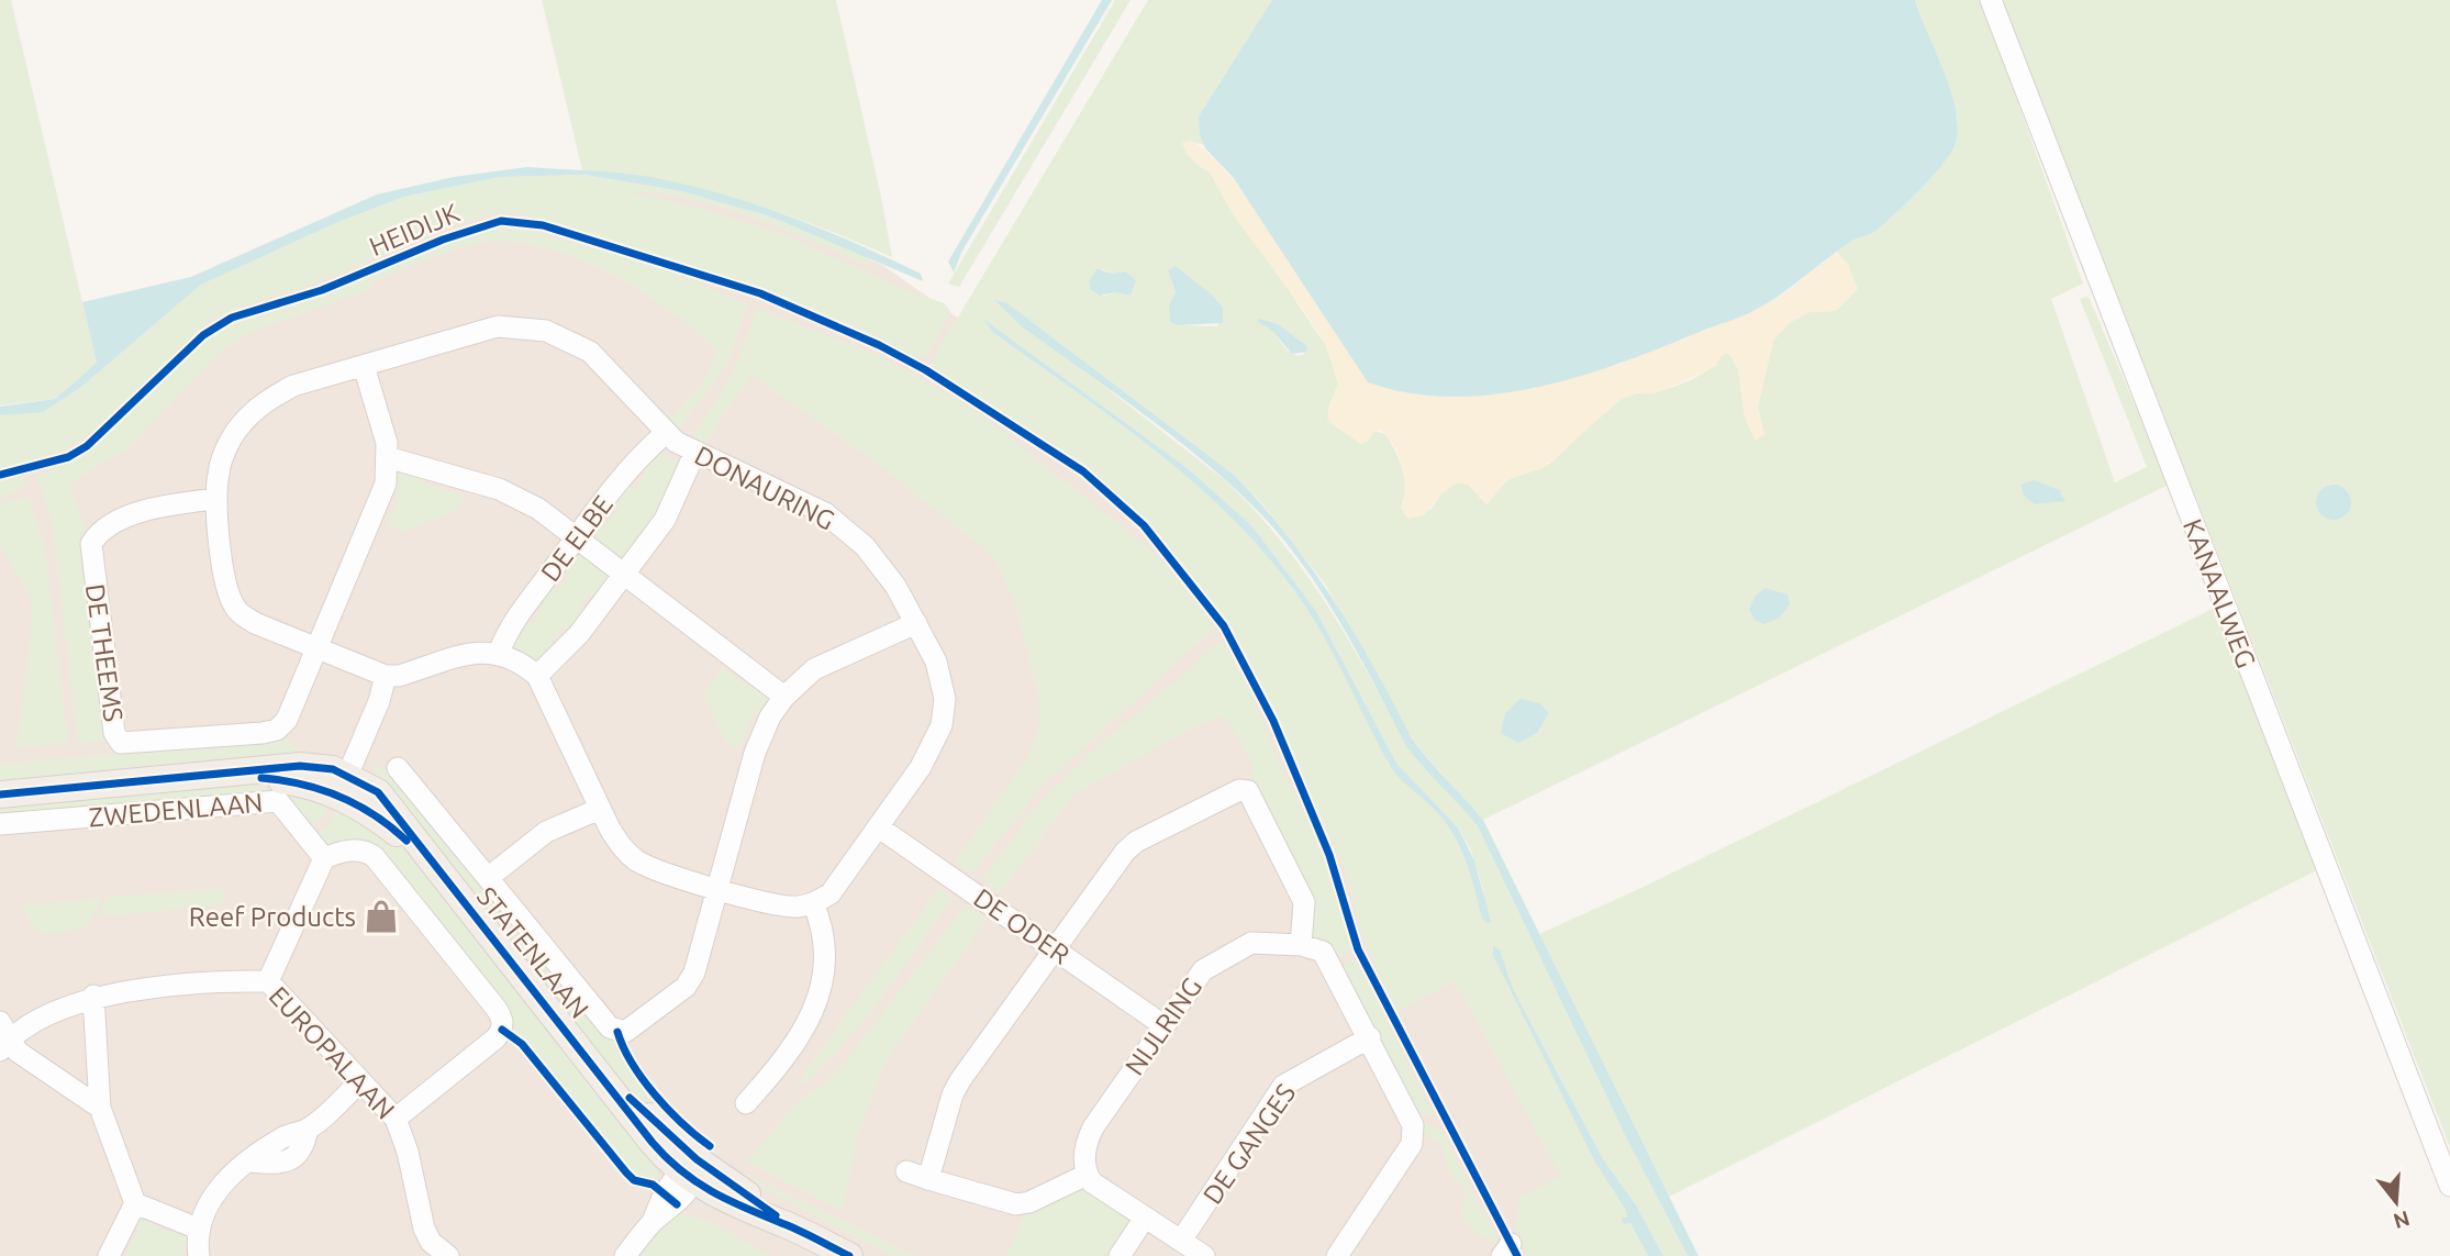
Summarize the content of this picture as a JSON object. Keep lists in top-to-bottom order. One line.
{"streets":{"main road":["STATENLAAN"],"street":["DONAURING","DE ELBE","KANAALWEG","DE THEEMS","ZWEDENLAAN","DE ODER","NIJLRING","EUROPALAAN","DE GANGES"],"cycle path":["HEIDIJK"]},"crossings":[["DONAURING","DE ELBE"],["DONAURING","DE THEEMS"],["DONAURING","DE ODER"],["DE ODER","NIJLRING"]],"places":{"shop":["Reef Products"]},"north":"bottom"}
